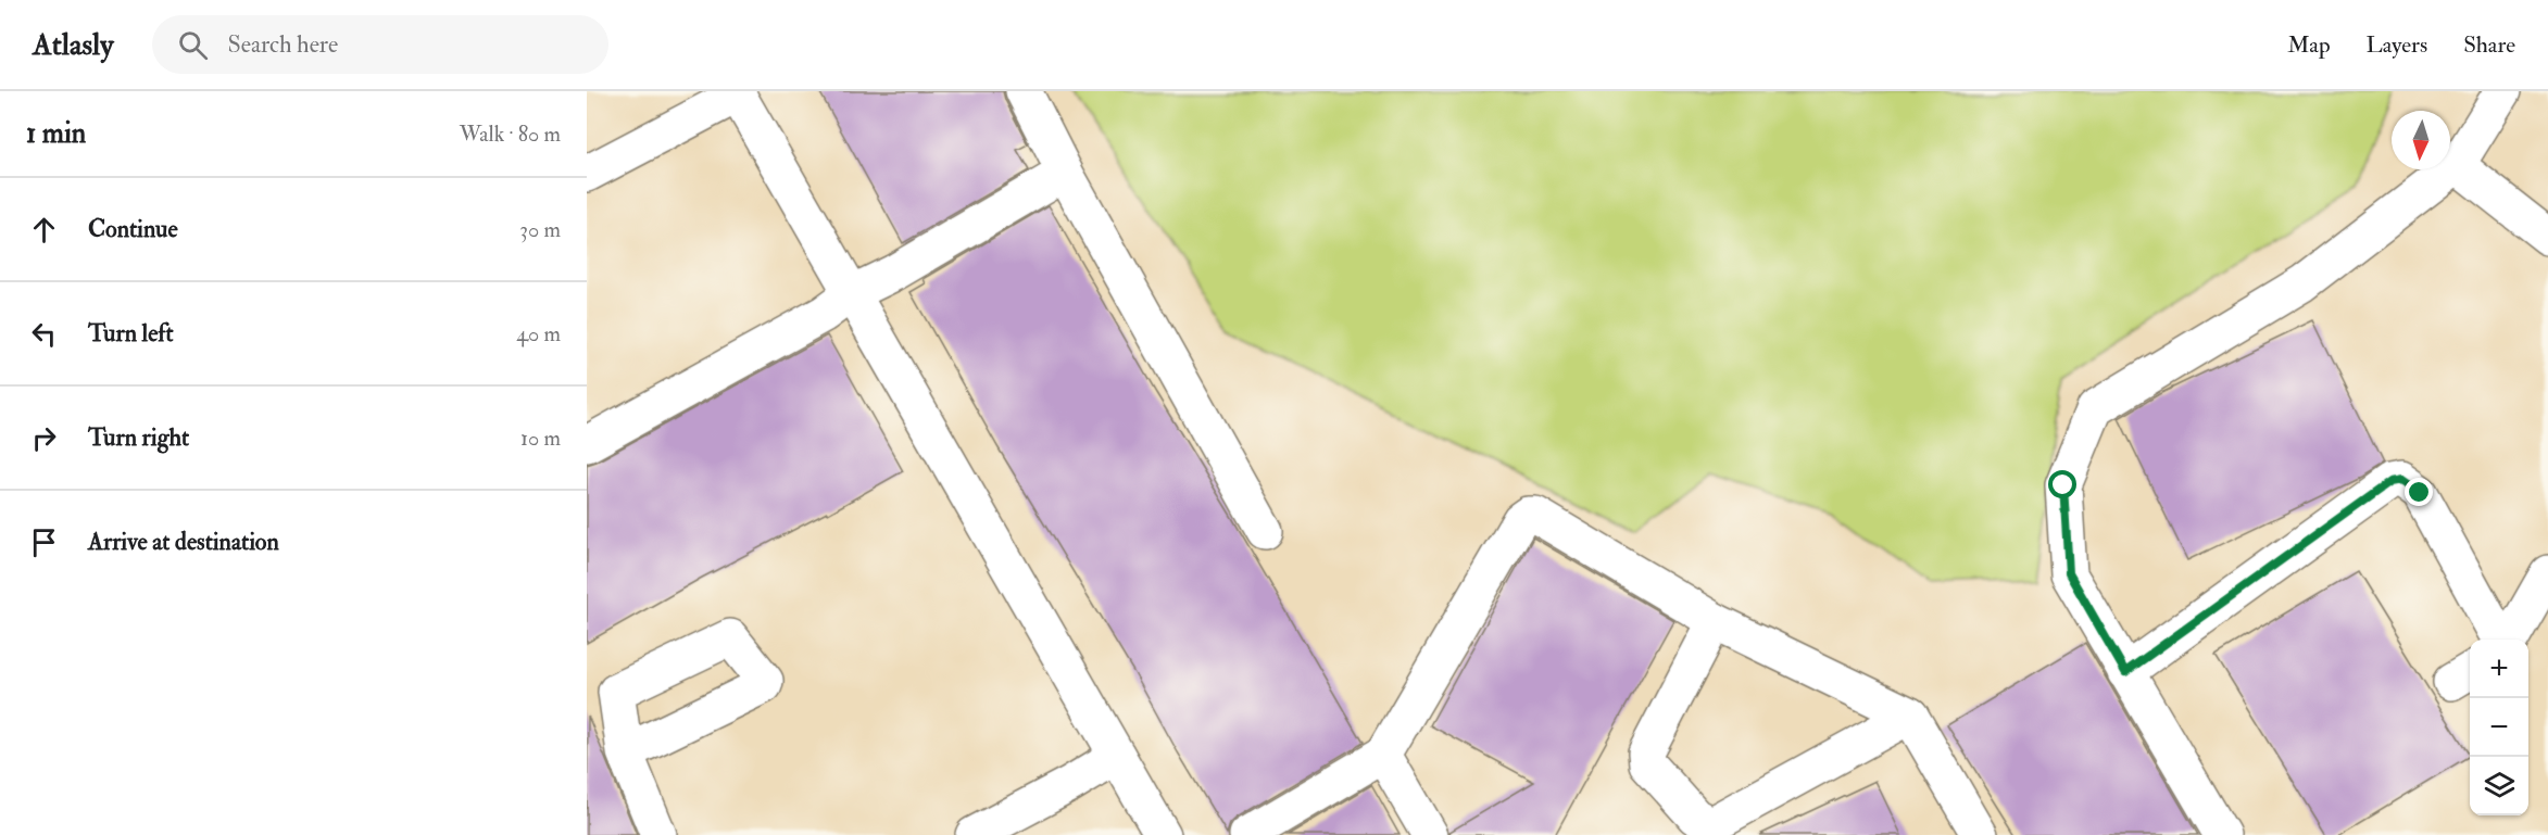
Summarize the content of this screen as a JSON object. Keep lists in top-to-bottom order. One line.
{"north":"bottom","page":{"header":"Atlasly","search":"Search here","nav":["Map","Layers","Share"],"heading":["1 min","Walk · 80 m"],"list":[["Continue","30 m"],["Turn left","40 m"],["Turn right","10 m"],"Arrive at destination"],"map_buttons":["+","−"]}}
